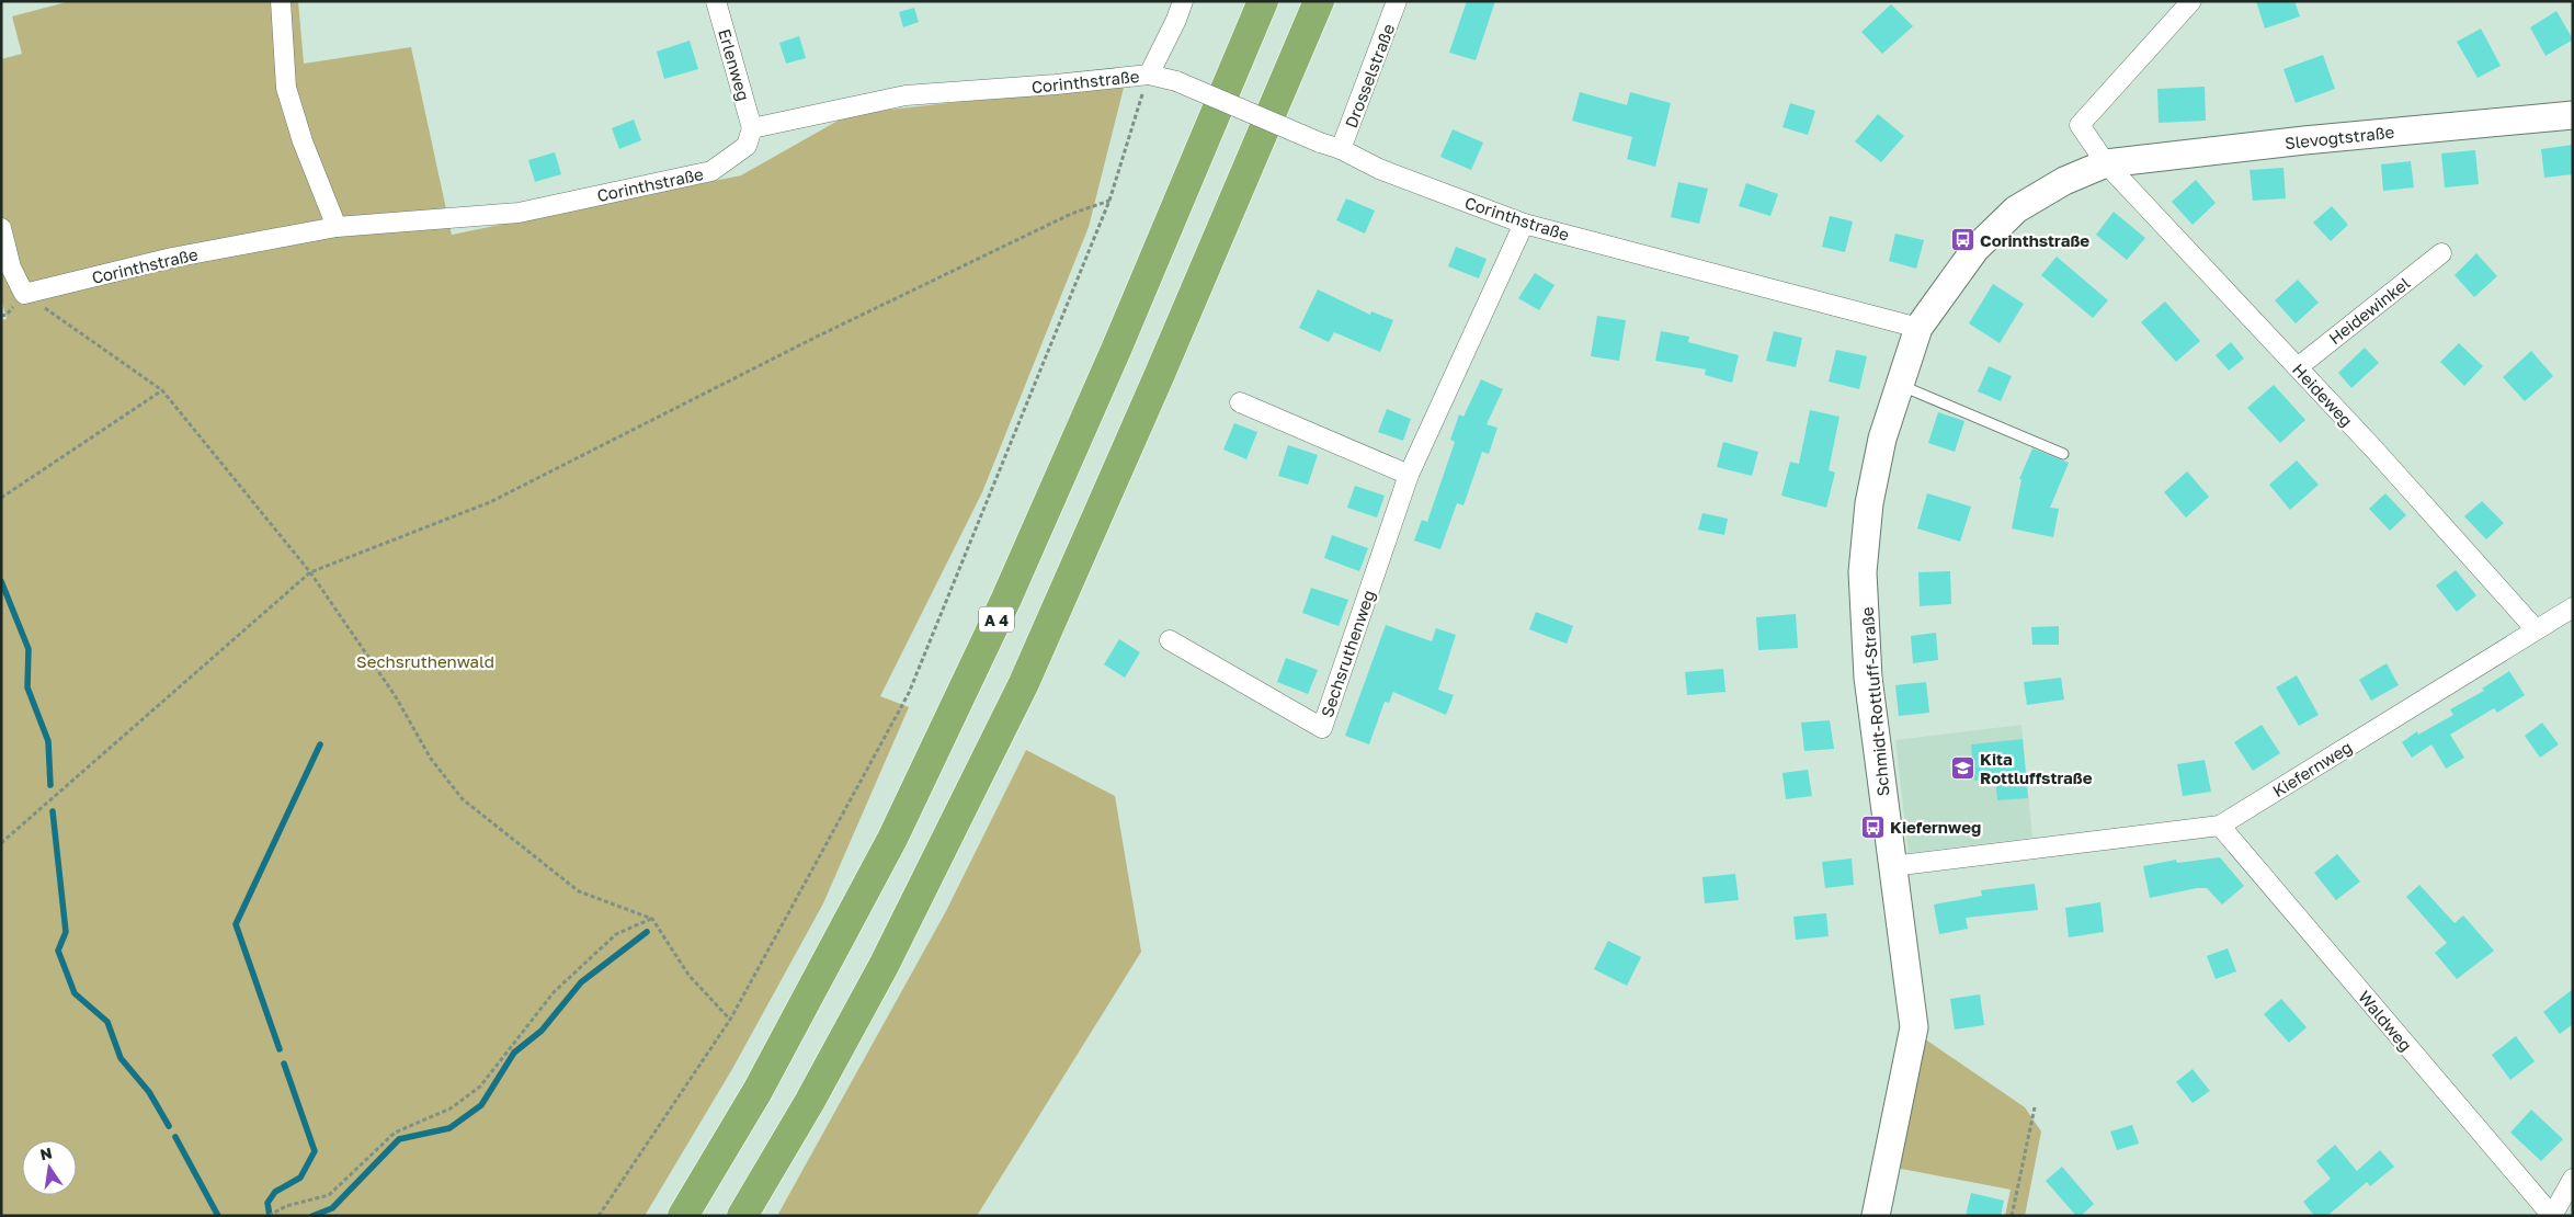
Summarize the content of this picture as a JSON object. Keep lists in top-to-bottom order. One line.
{"streets":{"highway":["A 4"],"street":["Erlenweg","Drosselstraße","Corinthstraße","Slevogtstraße","Heidewinkel","Heideweg","Sechsruthenweg","Schmidt-Rottluff-Straße","Kiefernweg","Waldweg"]},"crossings":[["Erlenweg","Corinthstraße"],["Drosselstraße","Corinthstraße"],["Corinthstraße","Sechsruthenweg"],["Corinthstraße","Schmidt-Rottluff-Straße"],["Slevogtstraße","Heideweg"],["Slevogtstraße","Schmidt-Rottluff-Straße"],["Heidewinkel","Heideweg"],["Heideweg","Schmidt-Rottluff-Straße"],["Heideweg","Kiefernweg"],["Schmidt-Rottluff-Straße","Kiefernweg"],["Kiefernweg","Waldweg"]],"parks":["Sechsruthenwald"],"places":{"bus stop":["Corinthstraße","Kiefernweg"],"school or university":["Kita Rottluffstraße"]},"north":"top"}
